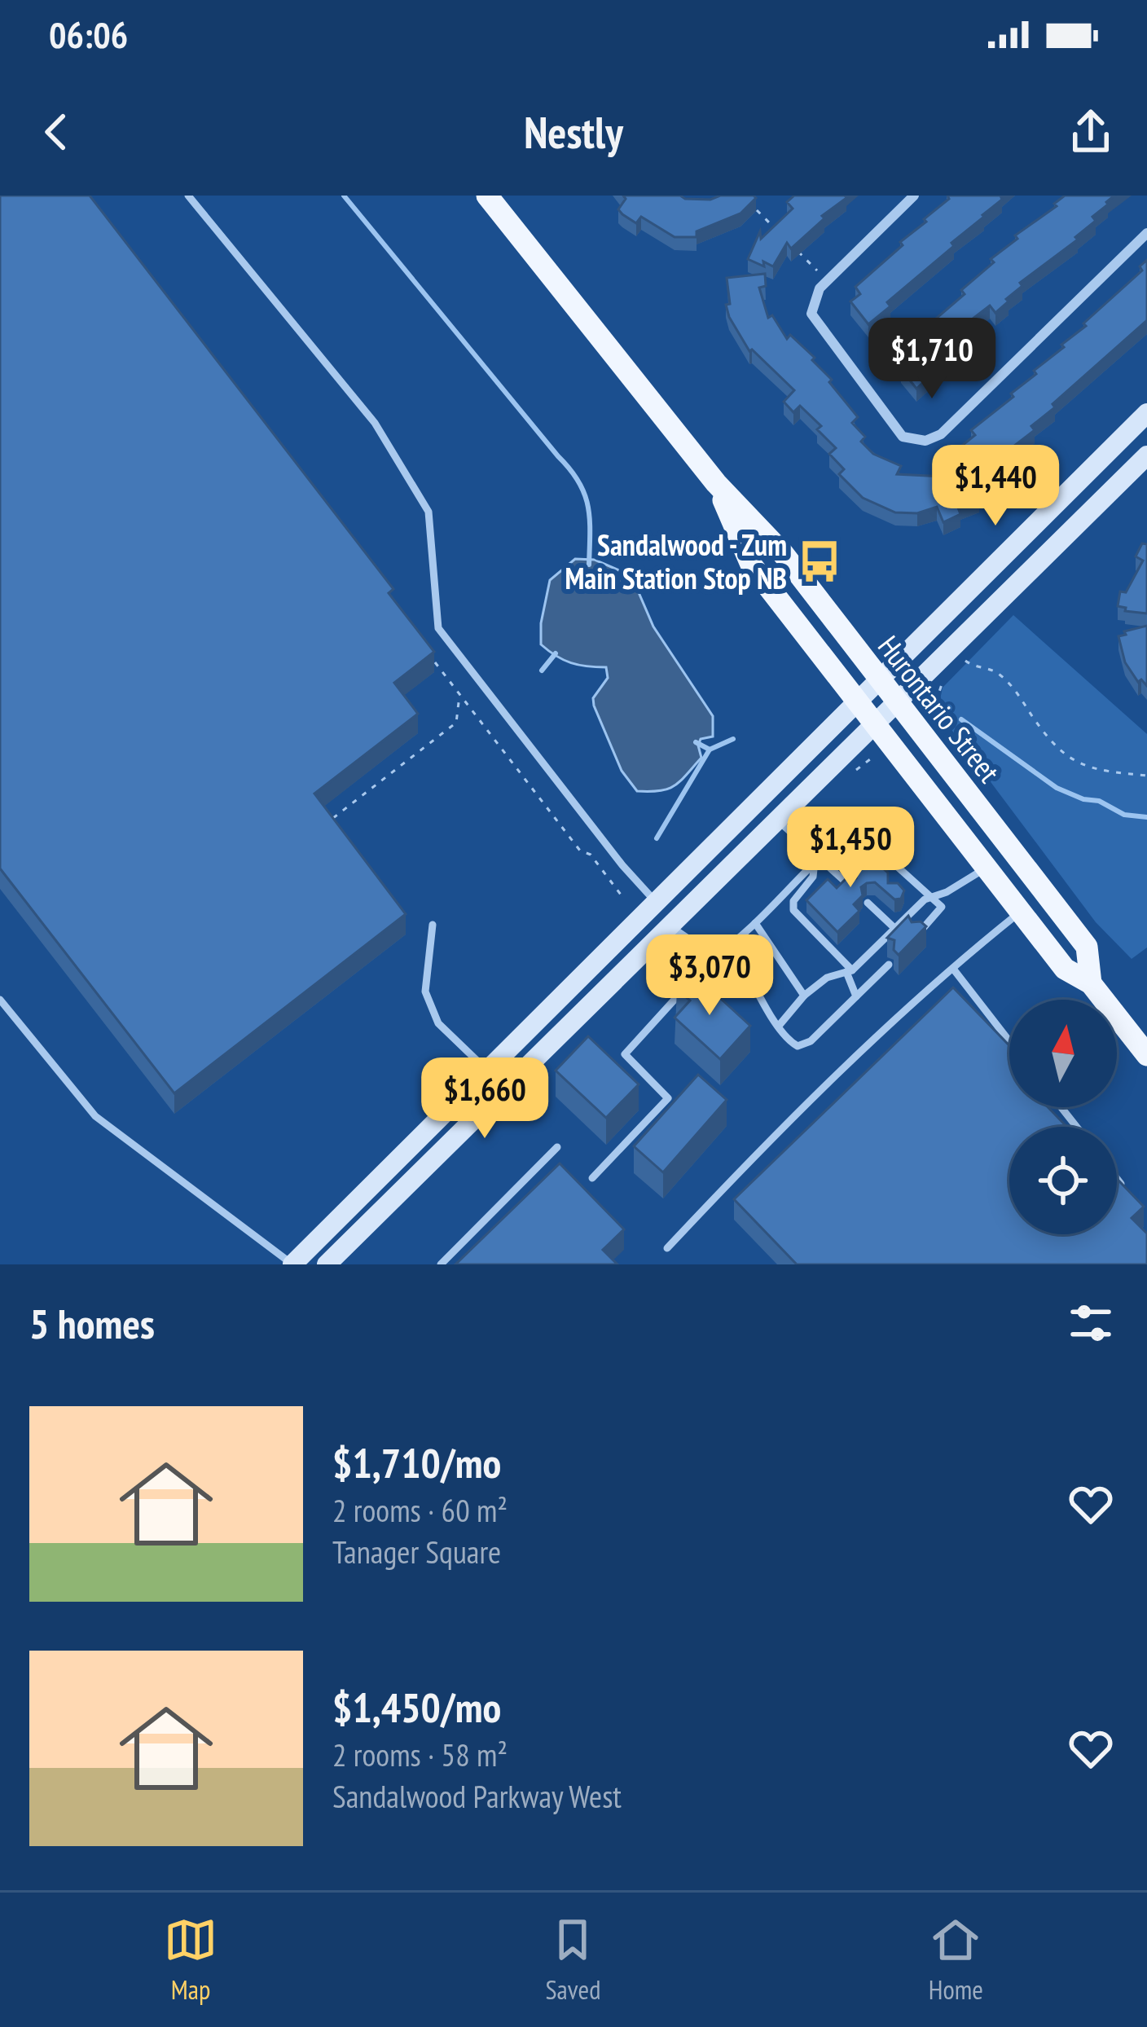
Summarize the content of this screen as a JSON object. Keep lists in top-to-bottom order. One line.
{"streets":{"main road":["Hurontario Street"]},"places":{"bus stop":["Sandalwood - Zum Main Station Stop NB"]},"north":"top","page":{"status":"06:06","header":"Nestly","price":["$1,710","$1,440","$1,450","$3,070","$1,660"],"heading":"5 homes","list":[{"name":"$1,710/mo","note":"2 rooms · 60 m² · Tanager Square"},{"name":"$1,450/mo","note":"2 rooms · 58 m² · Sandalwood Parkway West"}],"tabs":["Map","Saved","Home"]}}
